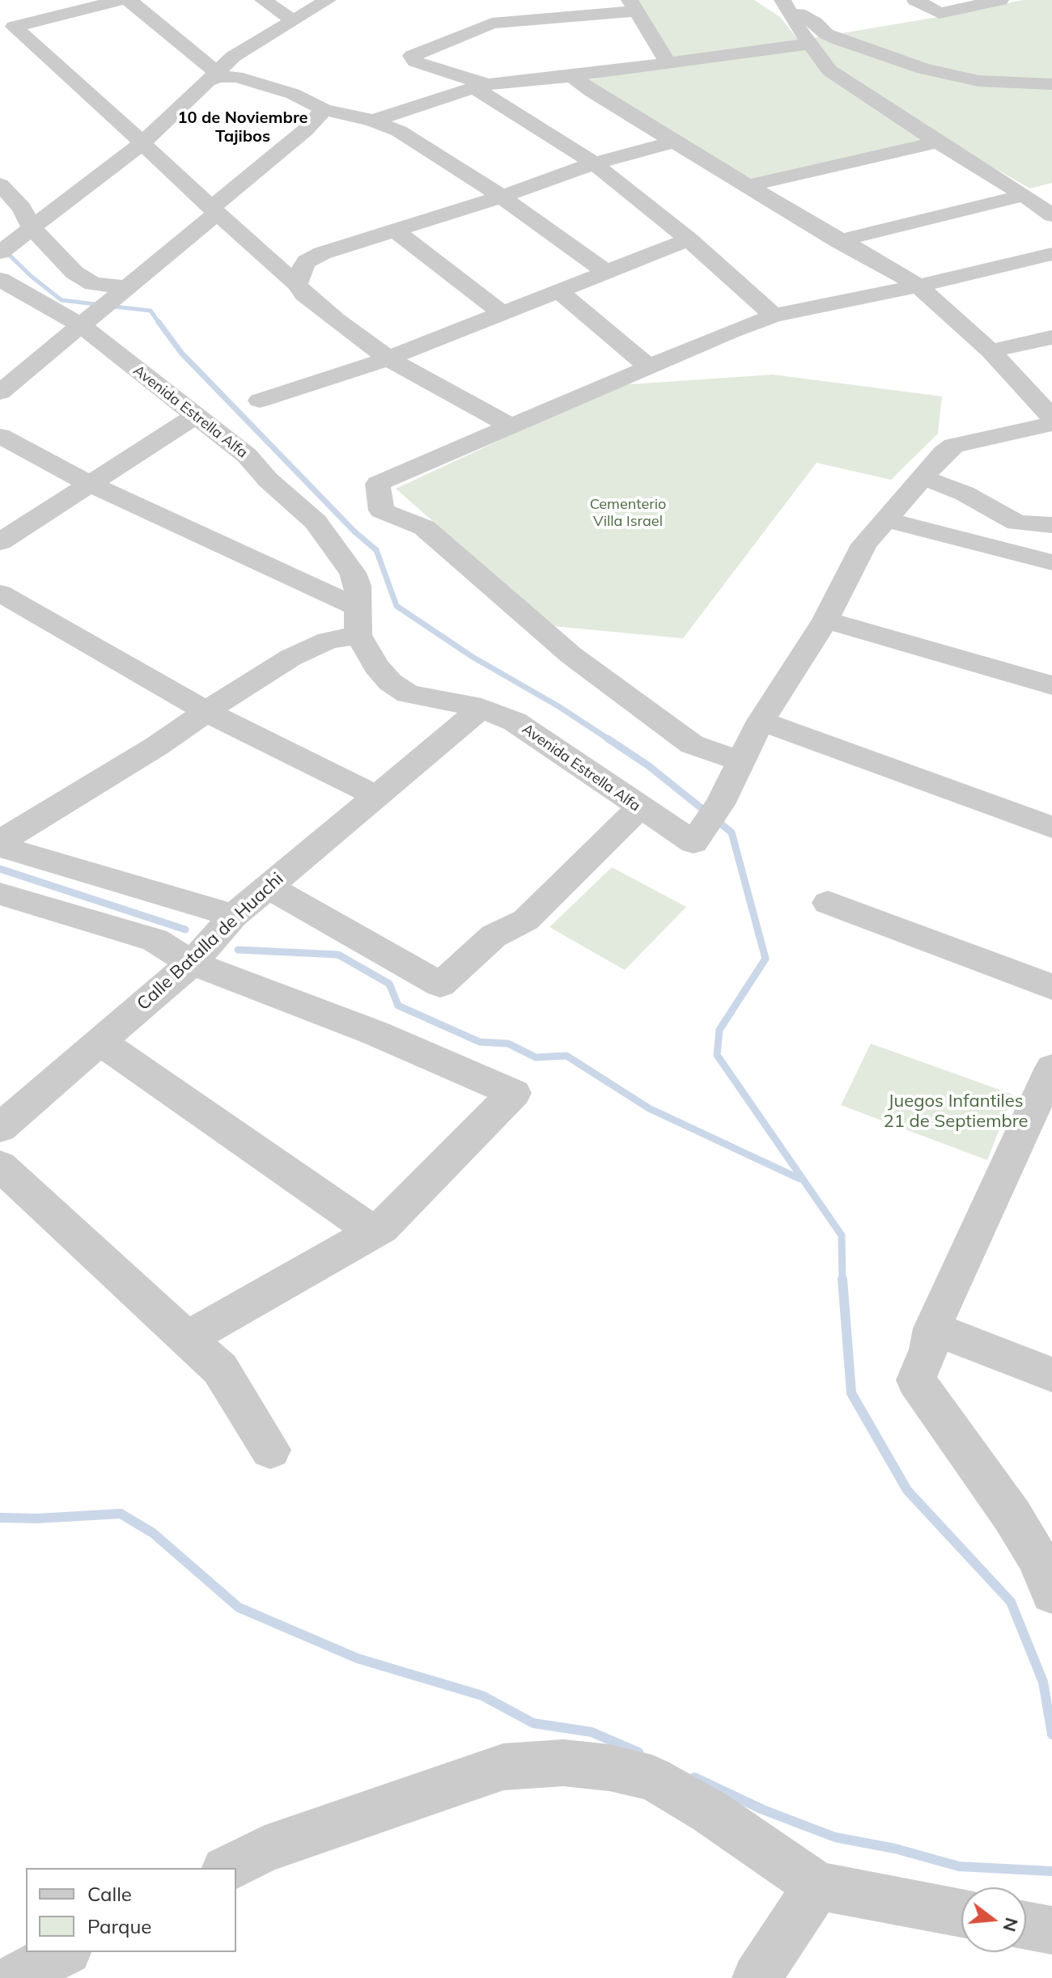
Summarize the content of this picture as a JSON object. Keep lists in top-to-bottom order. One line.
{"streets":{"street":["Avenida Estrella Alfa","Calle Batalla de Huachi"]},"crossings":[["Avenida Estrella Alfa","Calle Batalla de Huachi"]],"districts":["10 de Noviembre Tajibos"],"parks":["Cementerio Villa Israel","Juegos Infantiles 21 de Septiembre"],"legend":["Calle","Parque"],"north":"right"}
